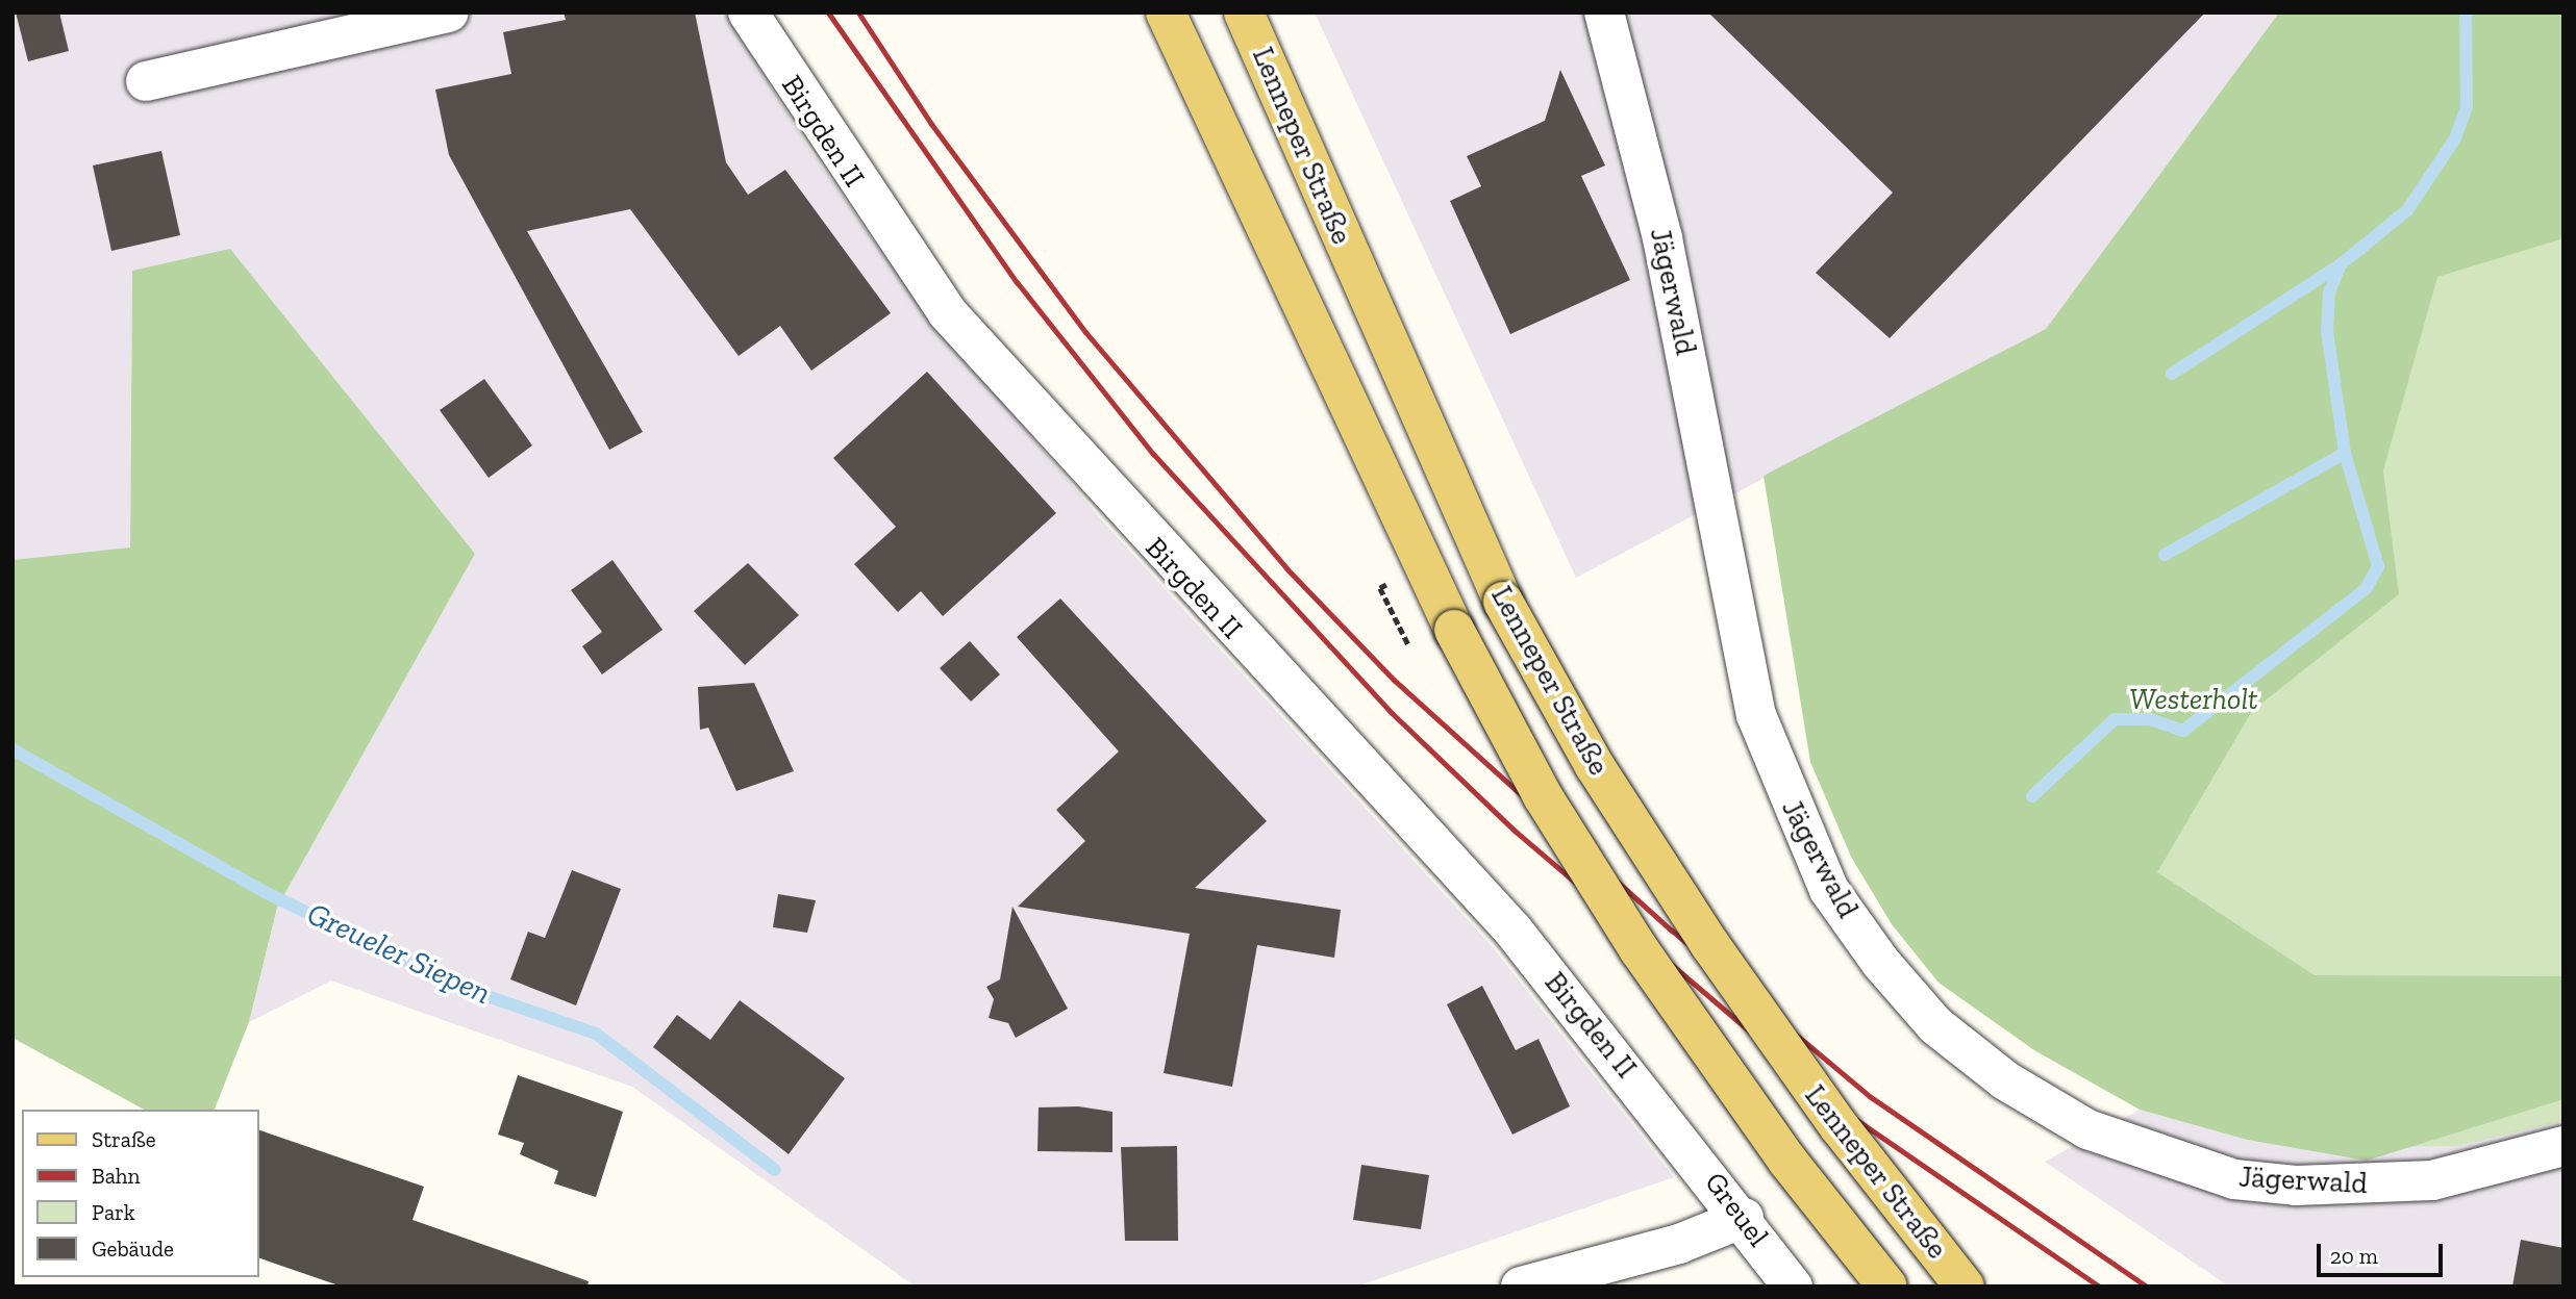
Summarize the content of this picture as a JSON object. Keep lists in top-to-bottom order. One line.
{"streets":{"main road":["Lenneper Straße"],"street":["Birgden II","Jägerwald","Greuel"]},"crossings":[["Birgden II","Greuel"]],"water":["Greueler Siepen"],"parks":["Westerholt"],"legend":["Straße","Bahn","Park","Gebäude"],"scale_bar":"20 m"}
